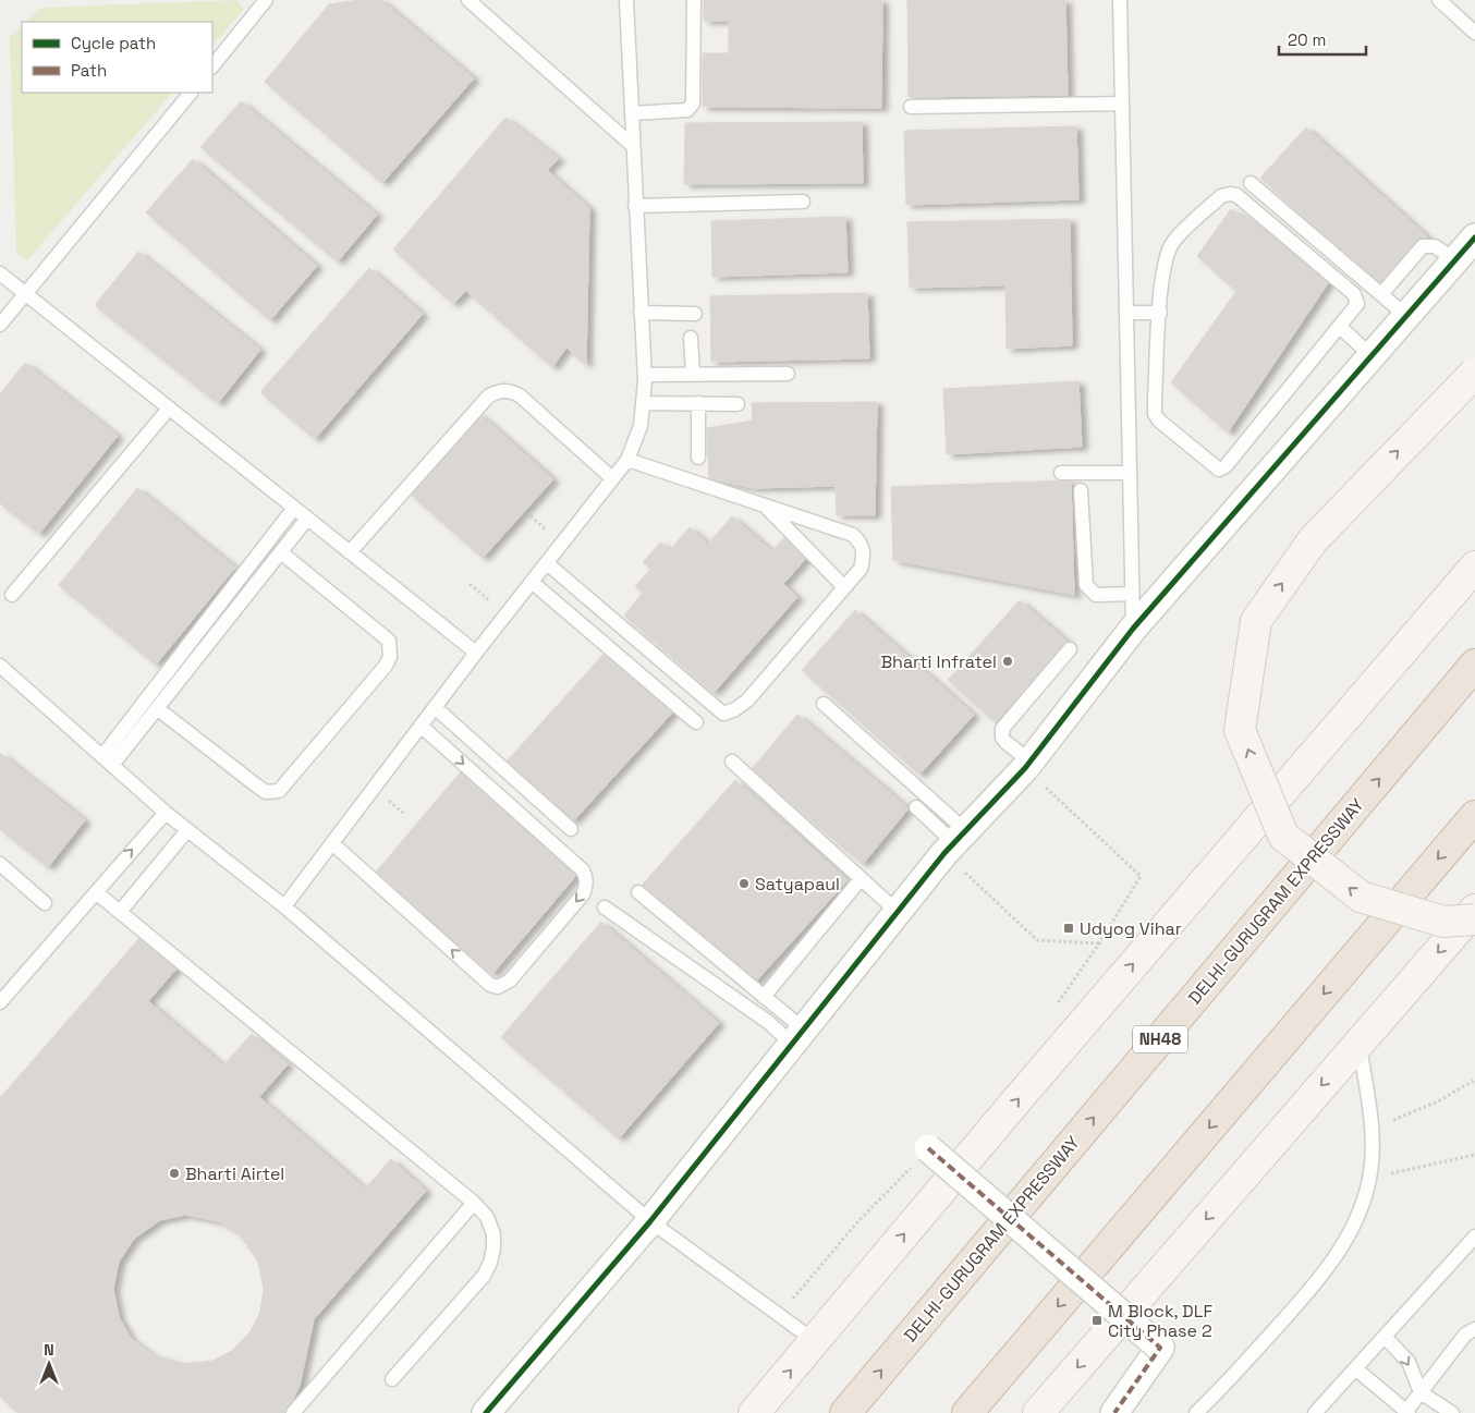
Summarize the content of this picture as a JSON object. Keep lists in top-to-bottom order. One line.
{"streets":{"highway":["DELHI-GURUGRAM EXPRESSWAY","NH48"]},"places":{"other":["Bharti Infratel","Satyapaul","Bharti Airtel"],"transit":["Udyog Vihar","M Block, DLF City Phase 2"]},"legend":["Cycle path","Path"],"scale_bar":"20 m","north":"top"}
